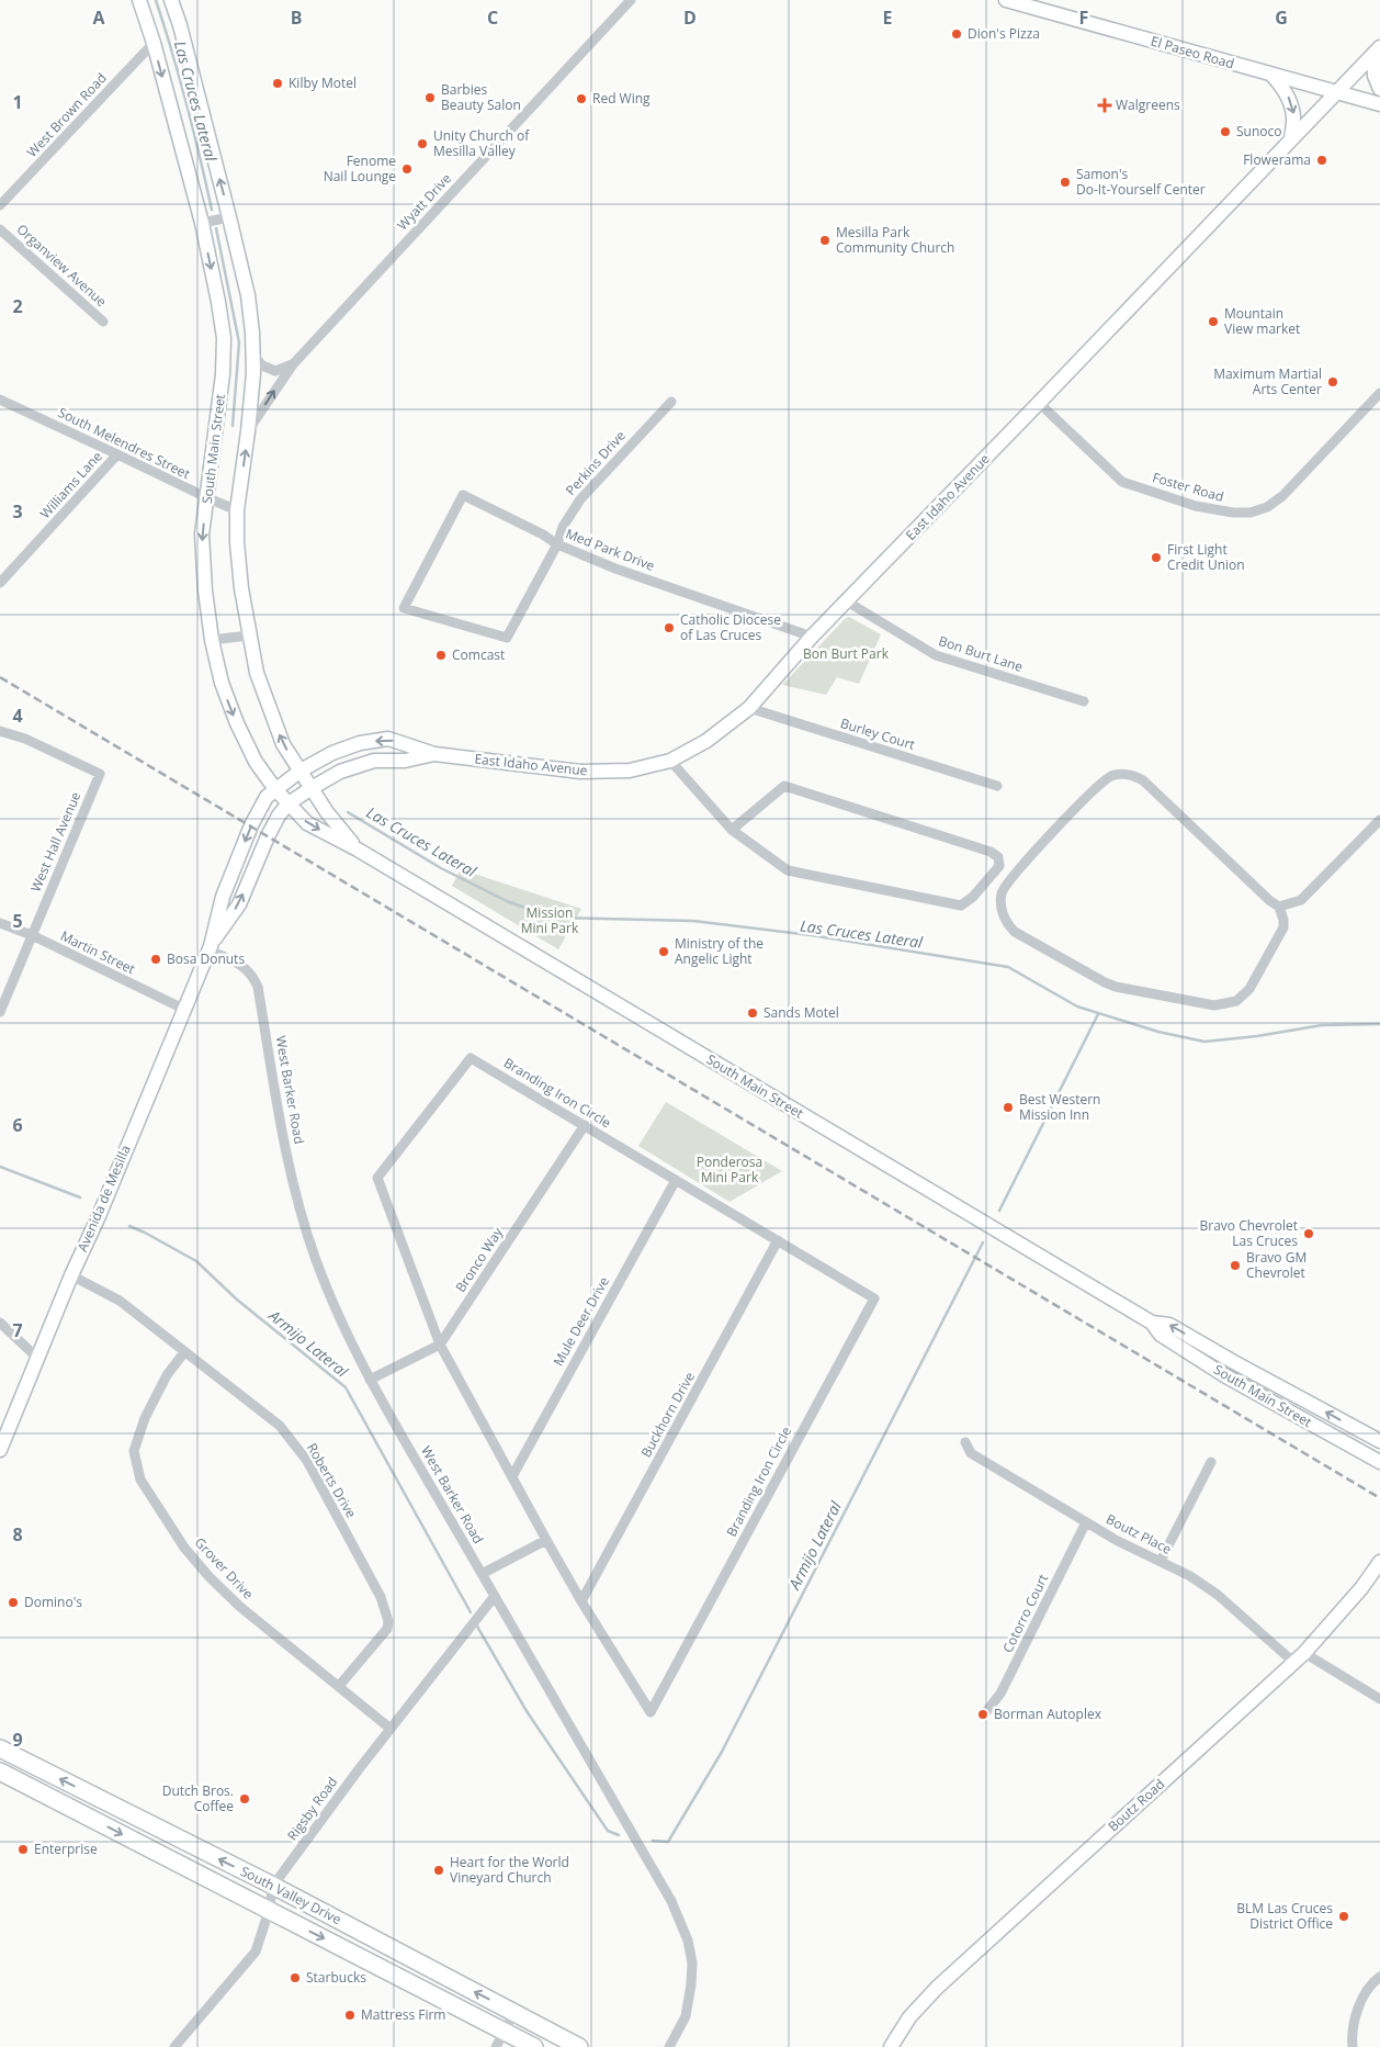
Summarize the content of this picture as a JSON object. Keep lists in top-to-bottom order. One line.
{"streets":{"main road":["El Paseo Road","South Main Street","East Idaho Avenue","Avenida de Mesilla","Boutz Road","South Valley Drive"],"street":["West Brown Road","Wyatt Drive","Organview Avenue","South Melendres Street","Perkins Drive","Williams Lane","Foster Road","Med Park Drive","Bon Burt Lane","Burley Court","West Hall Avenue","Martin Street","West Barker Road","Branding Iron Circle","Bronco Way","Mule Deer Drive","Buckhorn Drive","Roberts Drive","Boutz Place","Grover Drive","Cotorro Court","Rigsby Road"]},"crossings":[["El Paseo Road","East Idaho Avenue"],["West Brown Road","South Main Street"],["Wyatt Drive","South Main Street"],["South Melendres Street","South Main Street"],["South Melendres Street","Williams Lane"],["South Main Street","East Idaho Avenue"],["South Main Street","Avenida de Mesilla"],["Perkins Drive","Med Park Drive"],["Foster Road","East Idaho Avenue"],["East Idaho Avenue","Med Park Drive"],["East Idaho Avenue","Bon Burt Lane"],["East Idaho Avenue","Burley Court"],["East Idaho Avenue","Avenida de Mesilla"],["West Hall Avenue","Martin Street"],["Martin Street","Avenida de Mesilla"],["West Barker Road","Avenida de Mesilla"],["West Barker Road","Rigsby Road"],["Branding Iron Circle","Bronco Way"],["Branding Iron Circle","Mule Deer Drive"],["Branding Iron Circle","Buckhorn Drive"],["Avenida de Mesilla","Roberts Drive"],["Roberts Drive","Grover Drive"],["Boutz Place","Cotorro Court"],["Boutz Place","Boutz Road"],["Grover Drive","Rigsby Road"],["Rigsby Road","South Valley Drive"]],"water":["Las Cruces Lateral","Armijo Lateral"],"parks":["Bon Burt Park","Mission Mini Park","Ponderosa Mini Park"],"places":{"other":["Dion's Pizza","Kilby Motel","Barbies Beauty Salon","Red Wing","Sunoco","Unity Church of Mesilla Valley","Flowerama","Fenome Nail Lounge","Samon's Do-It-Yourself Center","Mesilla Park Community Church","Mountain View market","Maximum Martial Arts Center","First Light Credit Union","Catholic Diocese of Las Cruces","Comcast","Ministry of the Angelic Light","Bosa Donuts","Sands Motel","Best Western Mission Inn","Bravo Chevrolet Las Cruces","Bravo GM Chevrolet","Domino's","Borman Autoplex","Dutch Bros. Coffee","Enterprise","Heart for the World Vineyard Church","BLM Las Cruces District Office","Starbucks","Mattress Firm"],"health":["Walgreens"]},"grid":{"columns":["A","B","C","D","E","F","G"],"rows":["1","2","3","4","5","6","7","8","9"]}}
